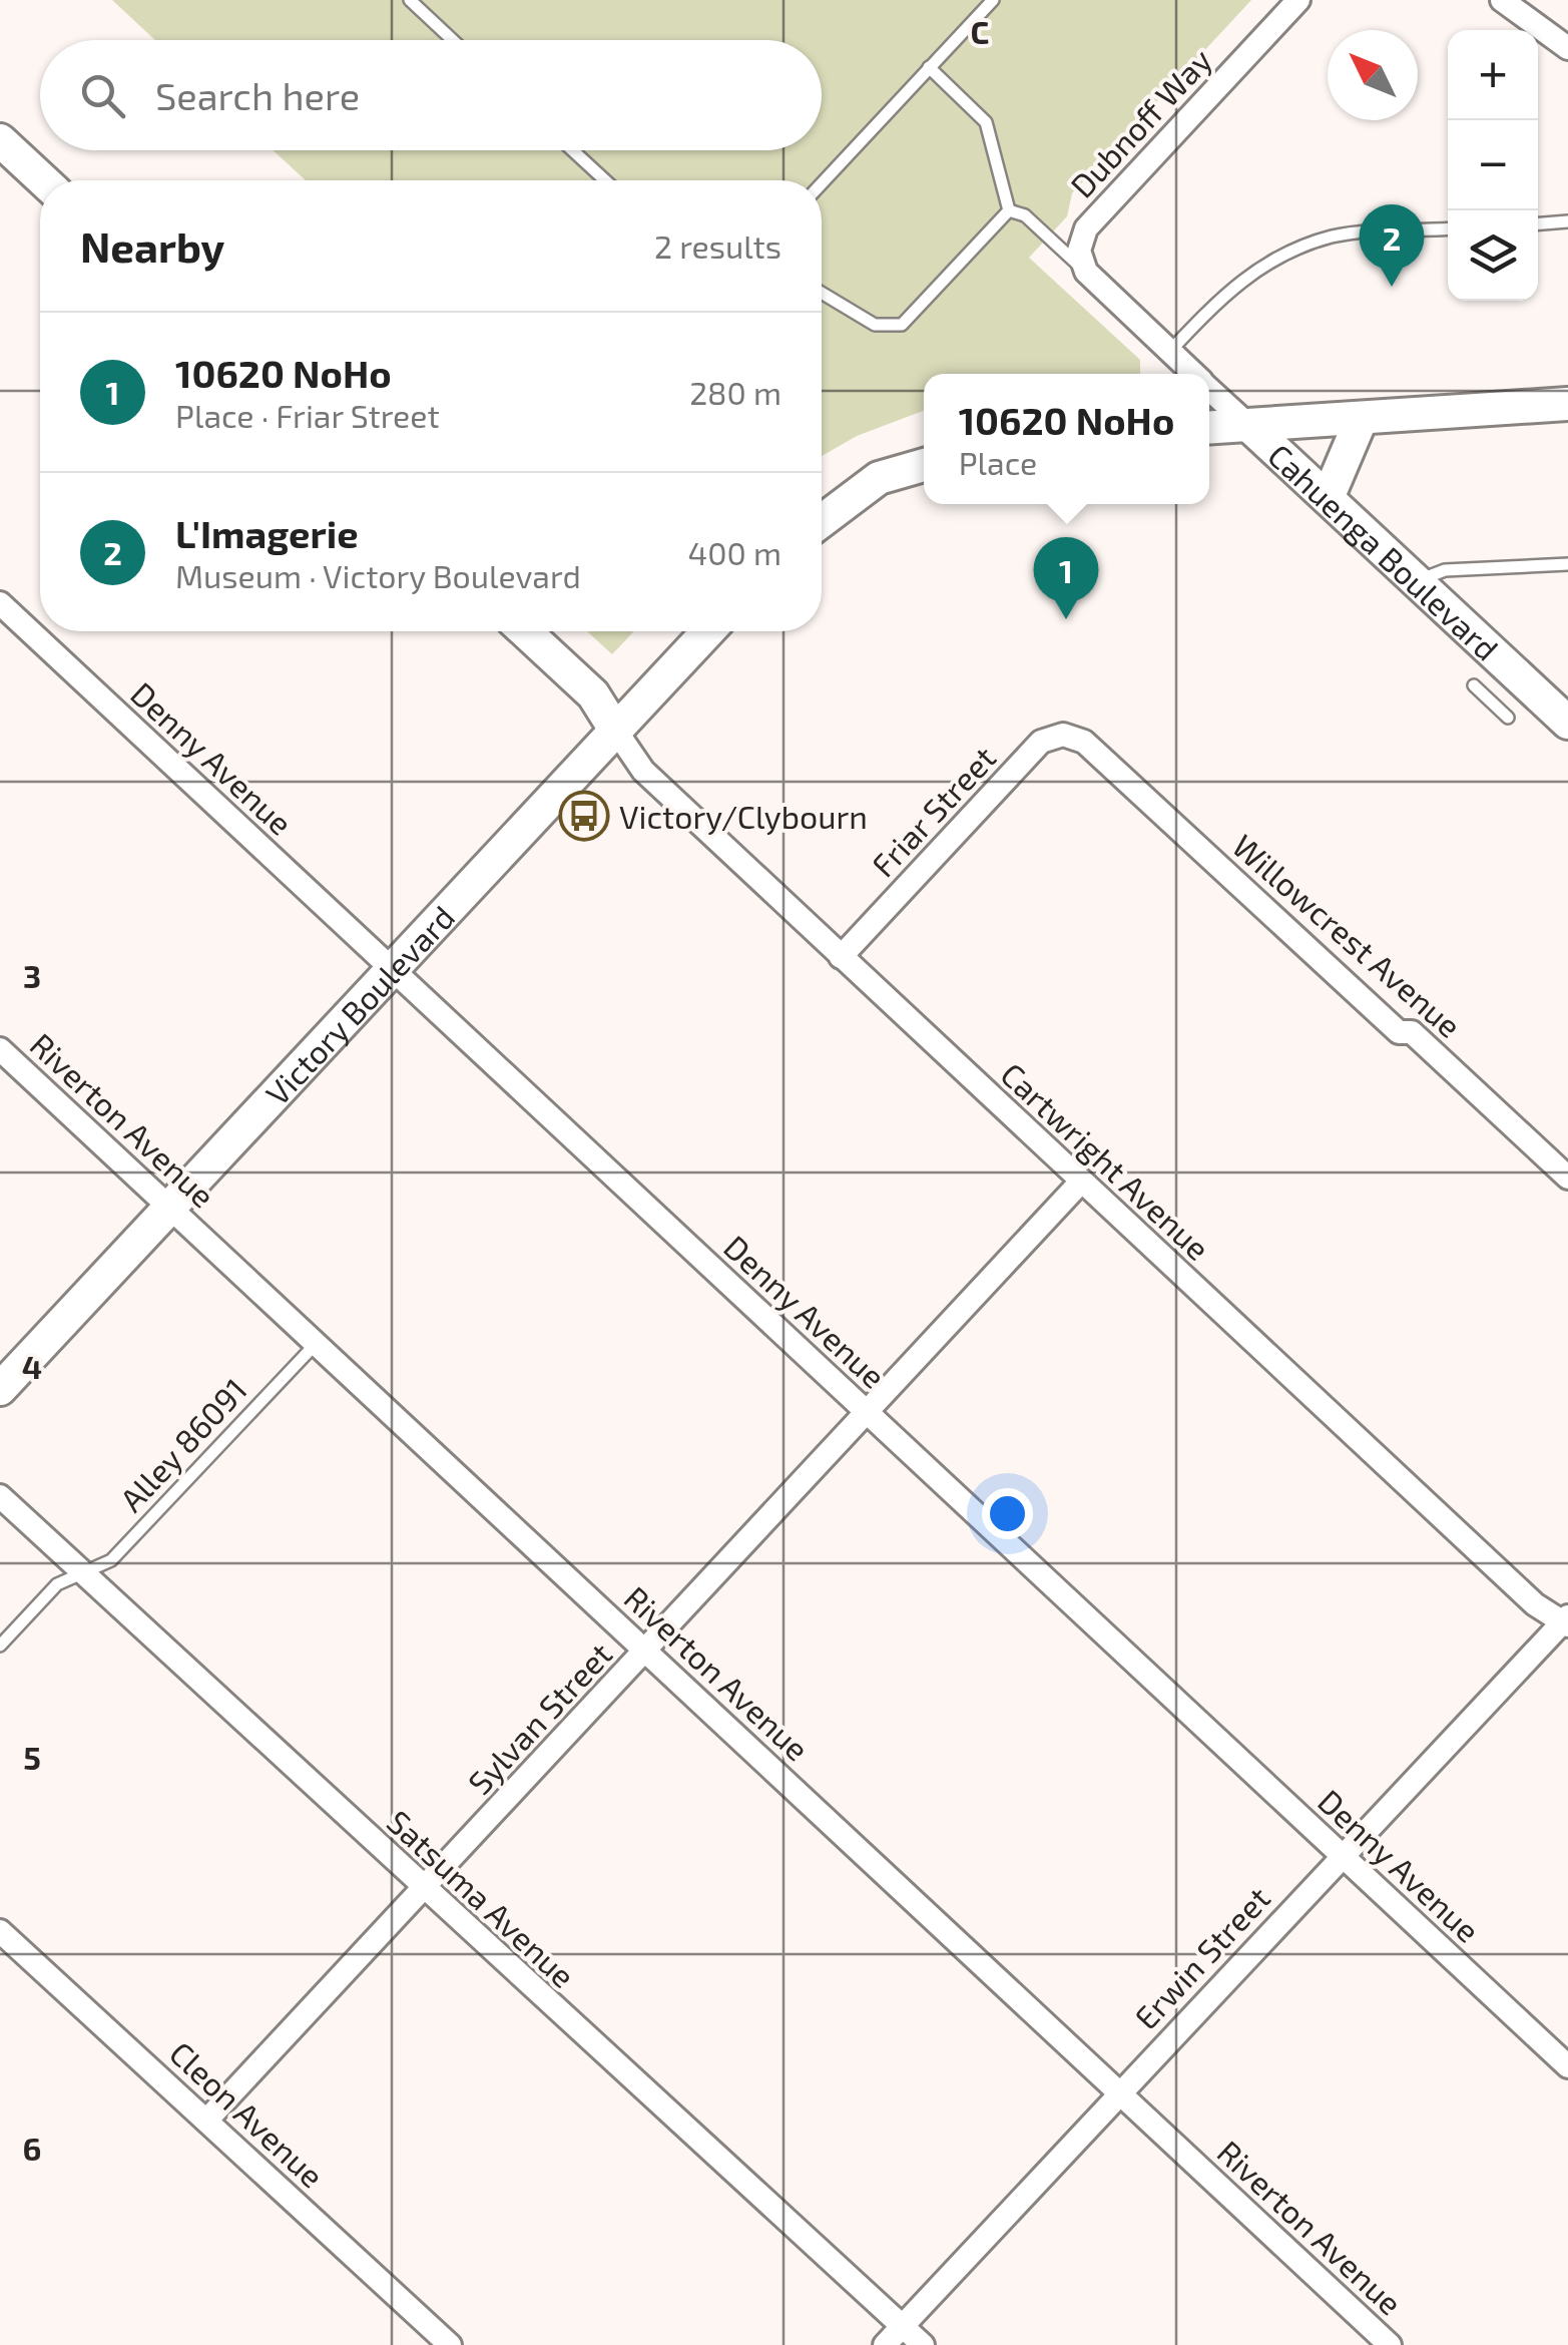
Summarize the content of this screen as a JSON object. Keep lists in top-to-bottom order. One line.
{"streets":{"main road":["Cahuenga Boulevard","Victory Boulevard"],"street":["Dubnoff Way","Denny Avenue","Friar Street","Willowcrest Avenue","Riverton Avenue","Cartwright Avenue","Sylvan Street","Satsuma Avenue","Erwin Street","Cleon Avenue"],"lane":["Alley 86091"]},"crossings":[["Dubnoff Way","Cahuenga Boulevard"],["Denny Avenue","Victory Boulevard"],["Denny Avenue","Sylvan Street"],["Denny Avenue","Erwin Street"],["Friar Street","Willowcrest Avenue"],["Friar Street","Cartwright Avenue"],["Victory Boulevard","Riverton Avenue"],["Victory Boulevard","Cartwright Avenue"],["Riverton Avenue","Alley 86091"],["Riverton Avenue","Sylvan Street"],["Riverton Avenue","Erwin Street"],["Cartwright Avenue","Sylvan Street"],["Cartwright Avenue","Erwin Street"],["Alley 86091","Satsuma Avenue"],["Sylvan Street","Satsuma Avenue"],["Sylvan Street","Cleon Avenue"],["Satsuma Avenue","Erwin Street"]],"places":{"bus stop":["Victory/Clybourn"]},"north":"top left","page":{"map_buttons":["+","−"],"search":"Search here","heading":["Nearby","2 results"],"pins":["2","1"],"list":[{"mark":"1","name":"10620 NoHo","note":"Place · Friar Street","value":"280 m"},{"mark":"2","name":"L'Imagerie","note":"Museum · Victory Boulevard","value":"400 m"}],"popup":["10620 NoHo","Place"]},"grid":{"columns":["C"],"rows":["3","4","5","6"]}}
